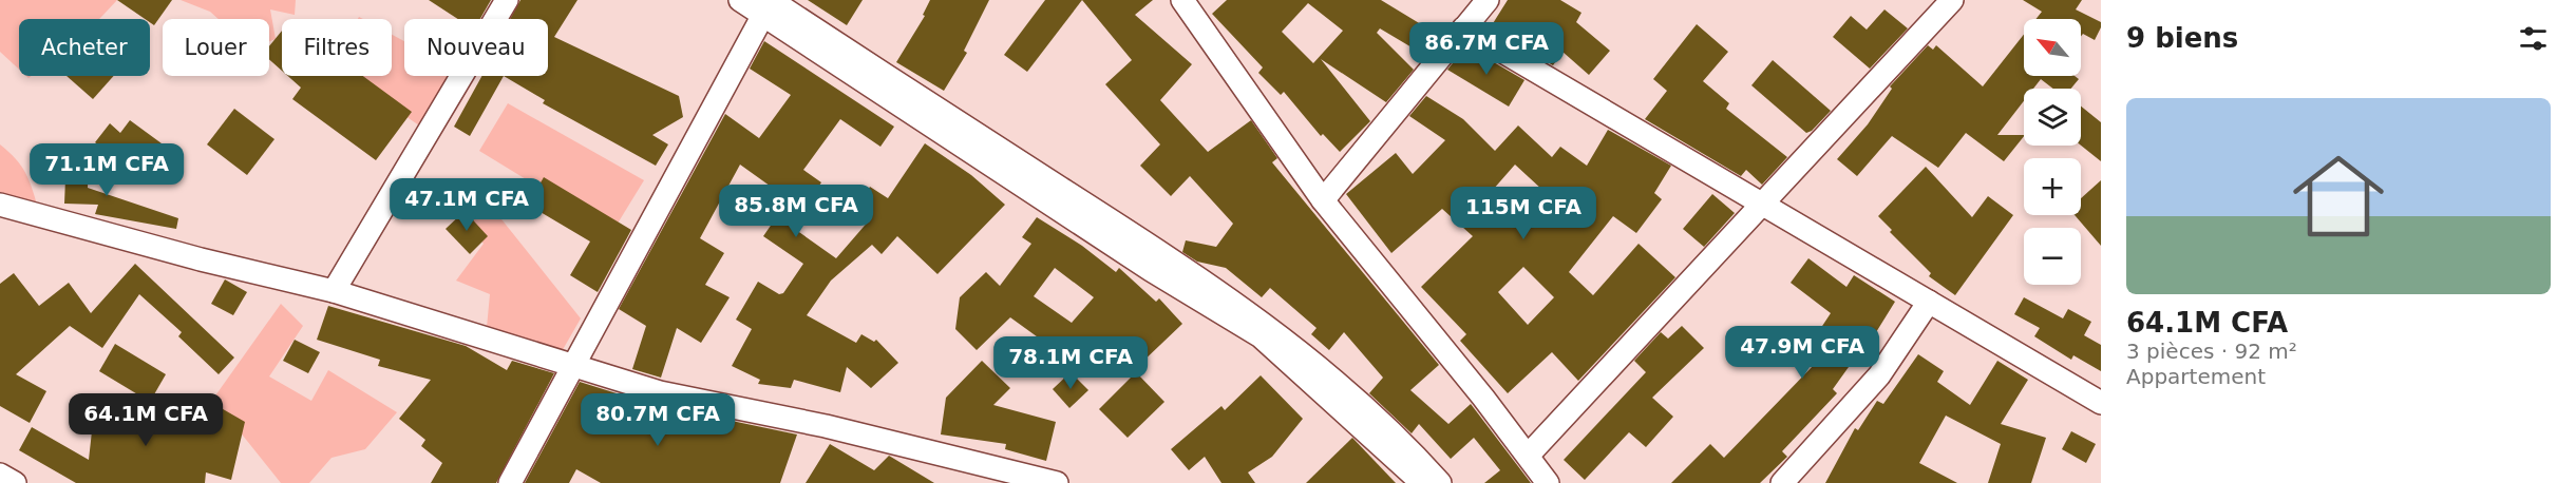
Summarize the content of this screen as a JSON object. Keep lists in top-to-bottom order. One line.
{"north":"top left","page":{"heading":"9 biens","map_buttons":["+","−"],"chip":["Acheter","Louer","Filtres","Nouveau"],"price":["86.7M CFA","71.1M CFA","47.1M CFA","85.8M CFA","115M CFA","47.9M CFA","78.1M CFA","64.1M CFA","80.7M CFA"],"list":[{"name":"64.1M CFA","note":"3 pièces · 92 m² · Appartement"}]}}
